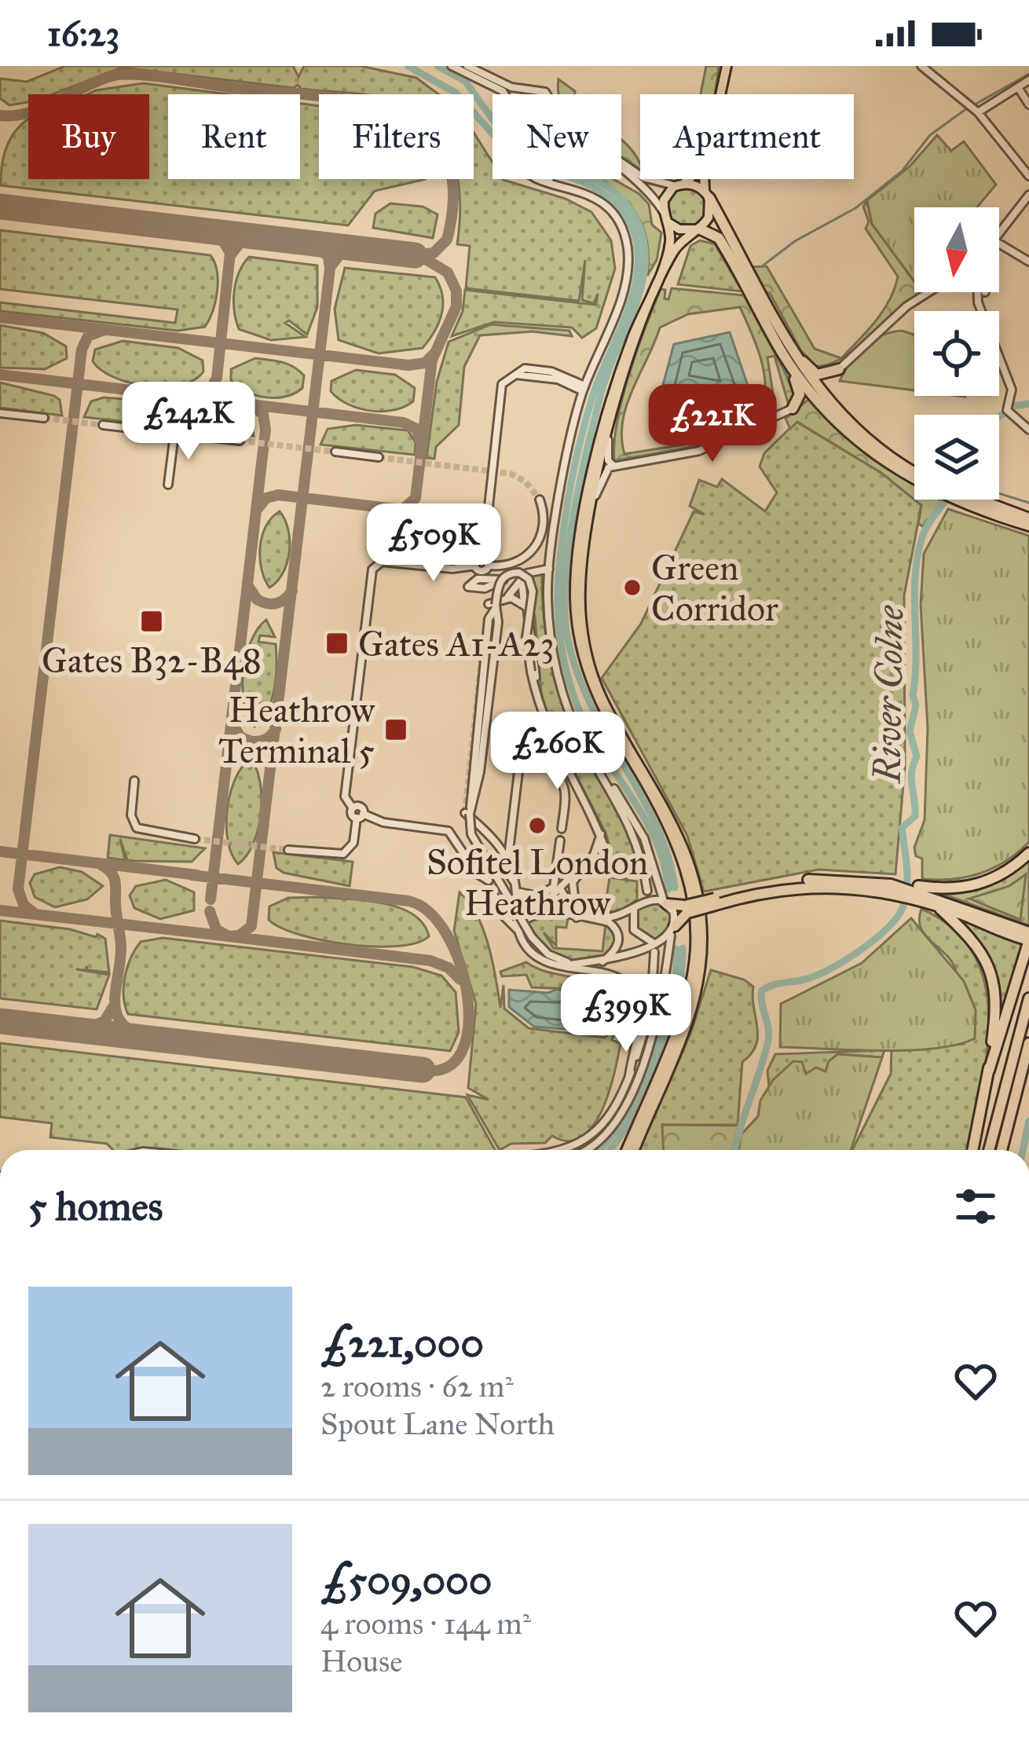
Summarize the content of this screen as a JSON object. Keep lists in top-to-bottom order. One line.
{"water":["River Colne"],"places":{"other":["Green Corridor","Sofitel London Heathrow"],"transit":["Gates B32-B48","Gates A1-A23","Heathrow Terminal 5"]},"north":"bottom","page":{"status":"16:23","chip":["Buy","Rent","Filters","New","Apartment"],"price":["£242K","£221K","£509K","£260K","£399K"],"heading":"5 homes","list":[{"name":"£221,000","note":"2 rooms · 62 m² · Spout Lane North"},{"name":"£509,000","note":"4 rooms · 144 m² · House"}]}}
